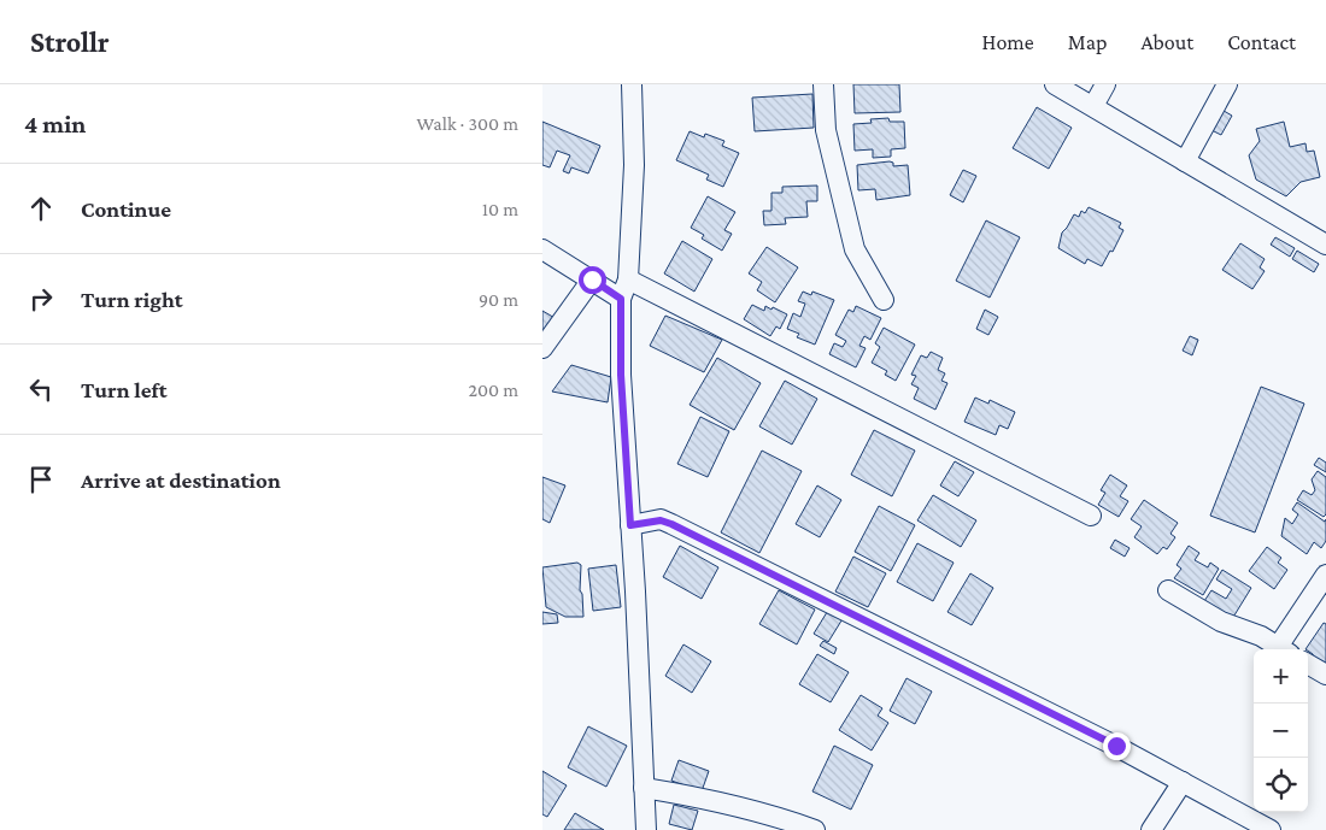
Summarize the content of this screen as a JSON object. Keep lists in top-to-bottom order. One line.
{"page":{"header":"Strollr","nav":["Home","Map","About","Contact"],"heading":["4 min","Walk · 300 m"],"list":[["Continue","10 m"],["Turn right","90 m"],["Turn left","200 m"],"Arrive at destination"],"map_buttons":["+","−"]}}
